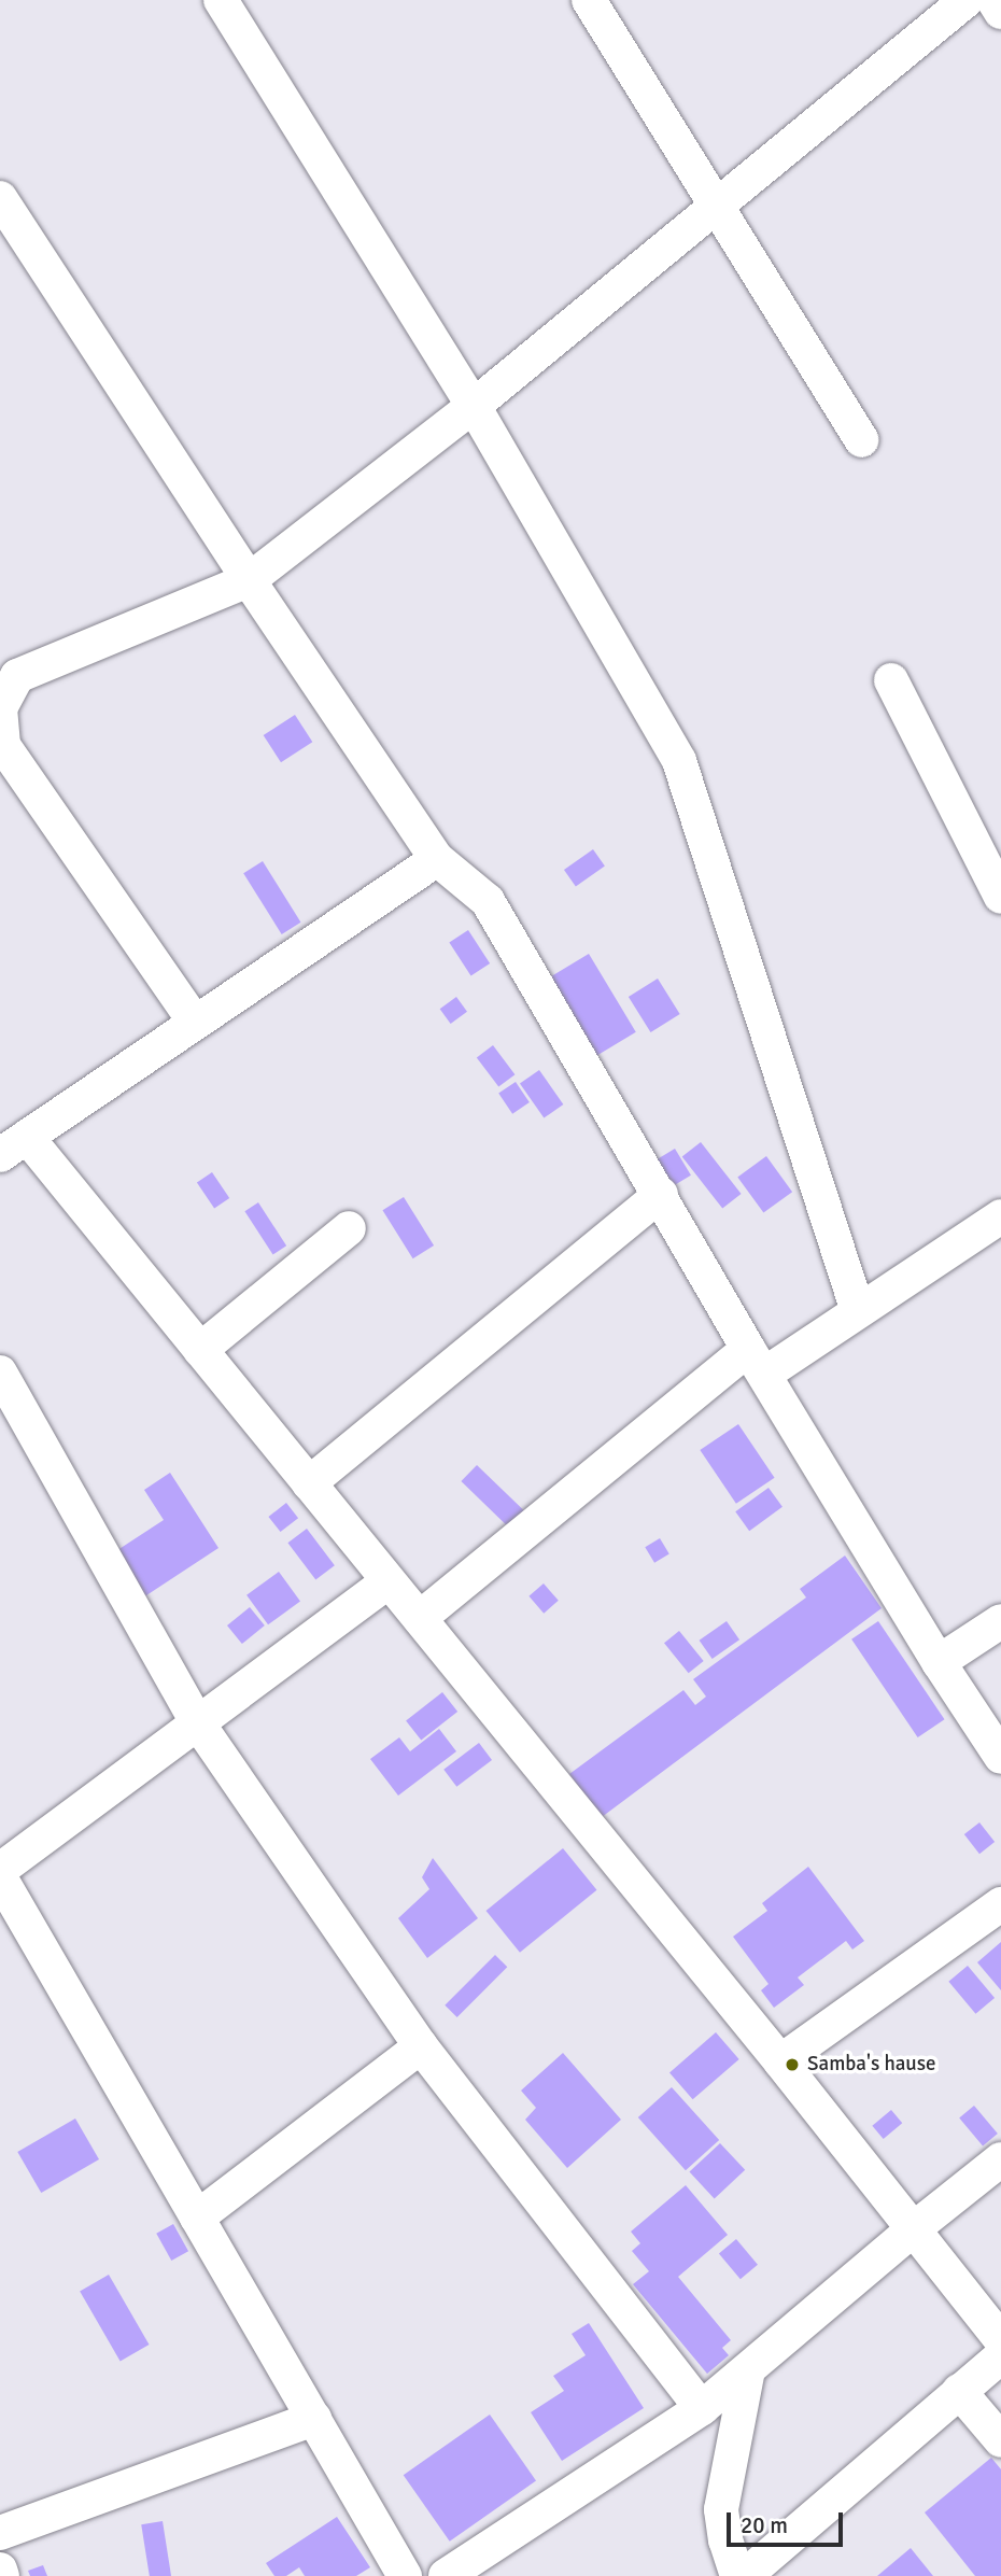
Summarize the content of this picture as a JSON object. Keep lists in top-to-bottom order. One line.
{"places":["Samba's hause"],"scale_bar":"20 m"}
